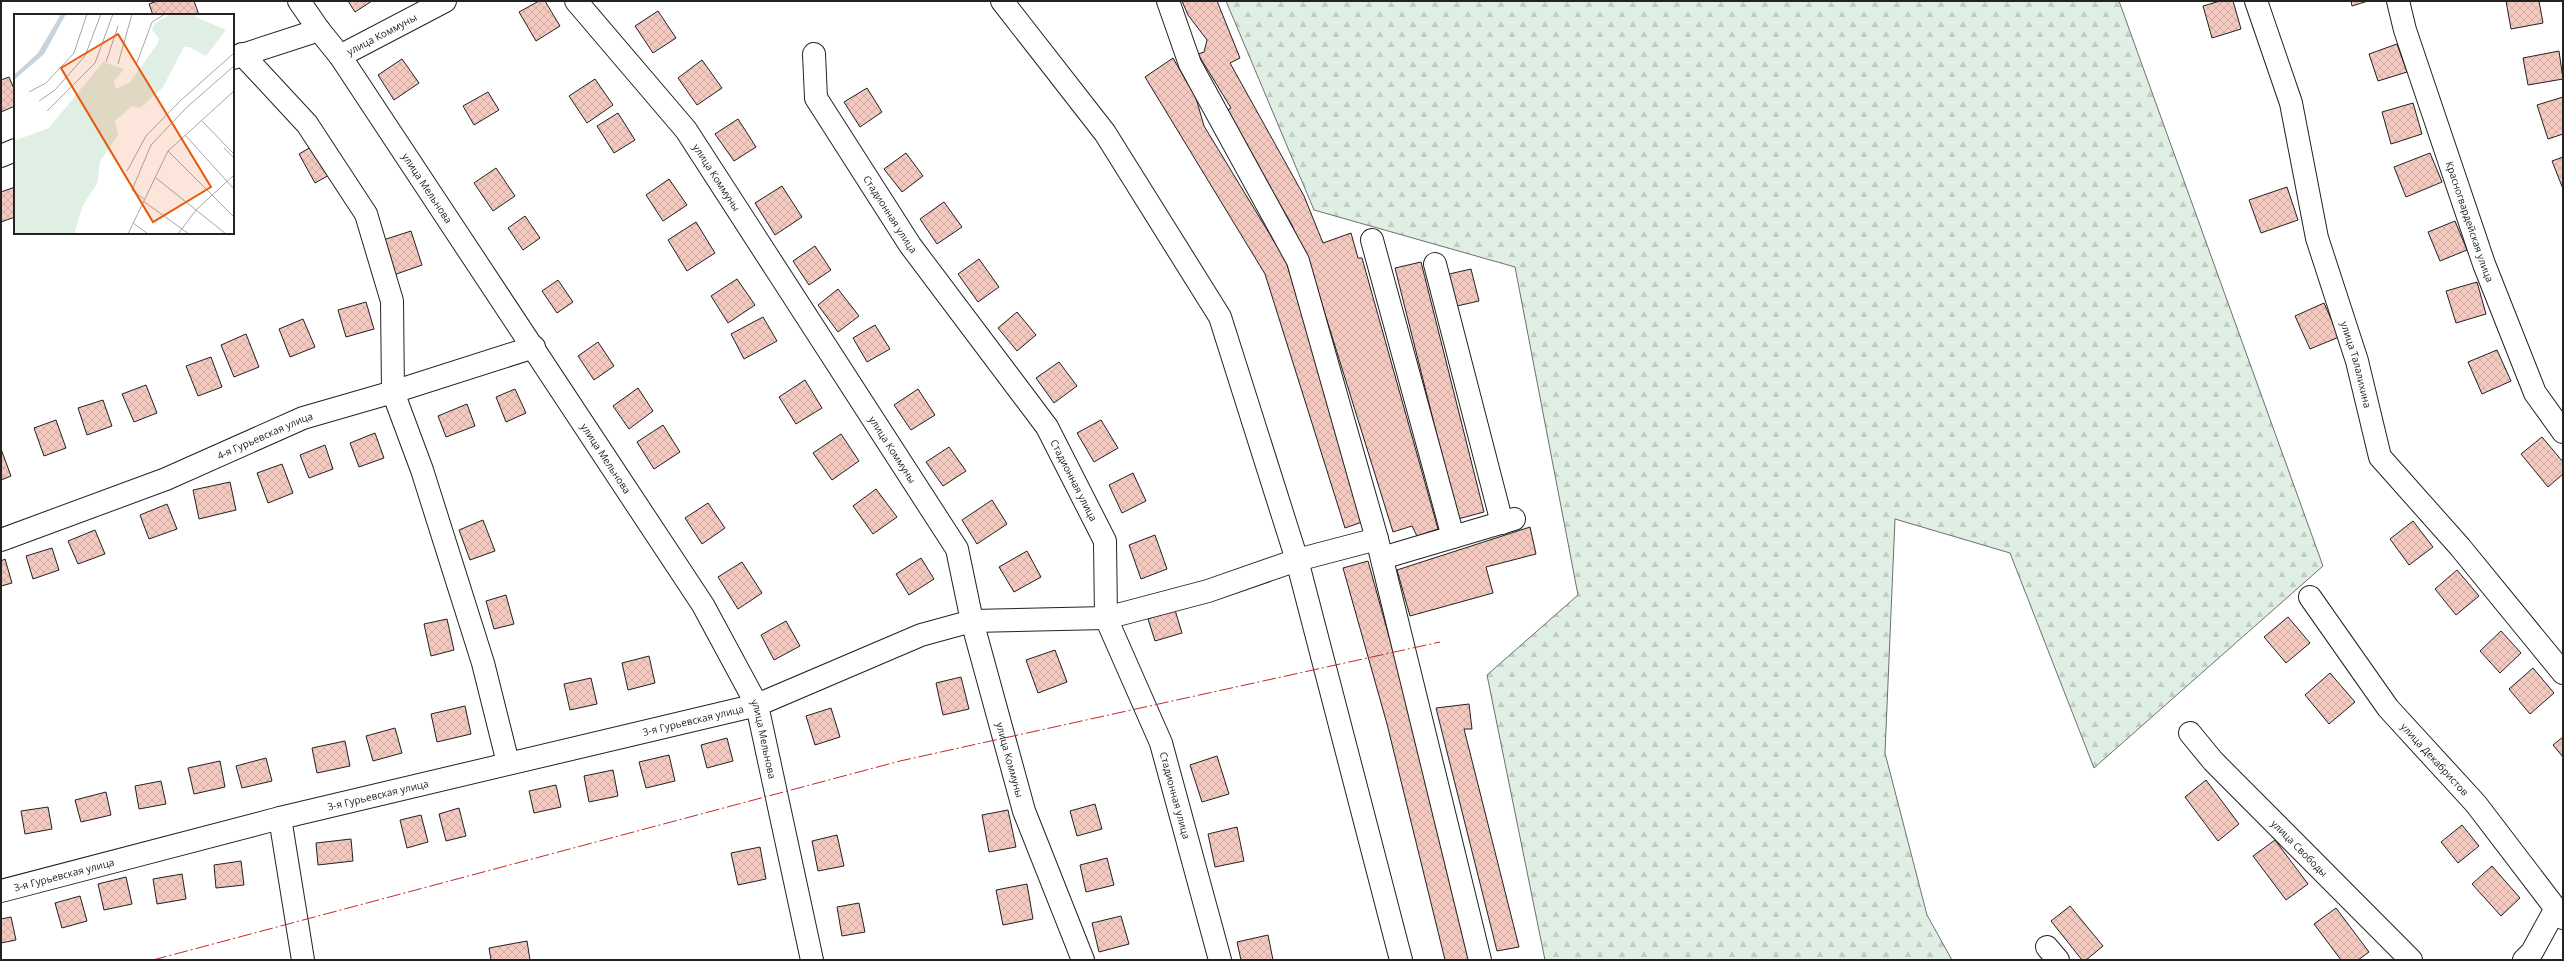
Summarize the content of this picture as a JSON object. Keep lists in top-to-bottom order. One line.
{"streets":{"street":["улица Коммуны","улица Мельнова","Стадионная улица","Красногвардейская улица","улица Талалихина","4-я Гурьевская улица","3-я Гурьевская улица","улица Декабристов","улица Свободы"]},"crossings":[["улица Коммуны","улица Мельнова"],["улица Коммуны","3-я Гурьевская улица"],["улица Мельнова","4-я Гурьевская улица"],["улица Мельнова","3-я Гурьевская улица"],["Стадионная улица","3-я Гурьевская улица"]]}
